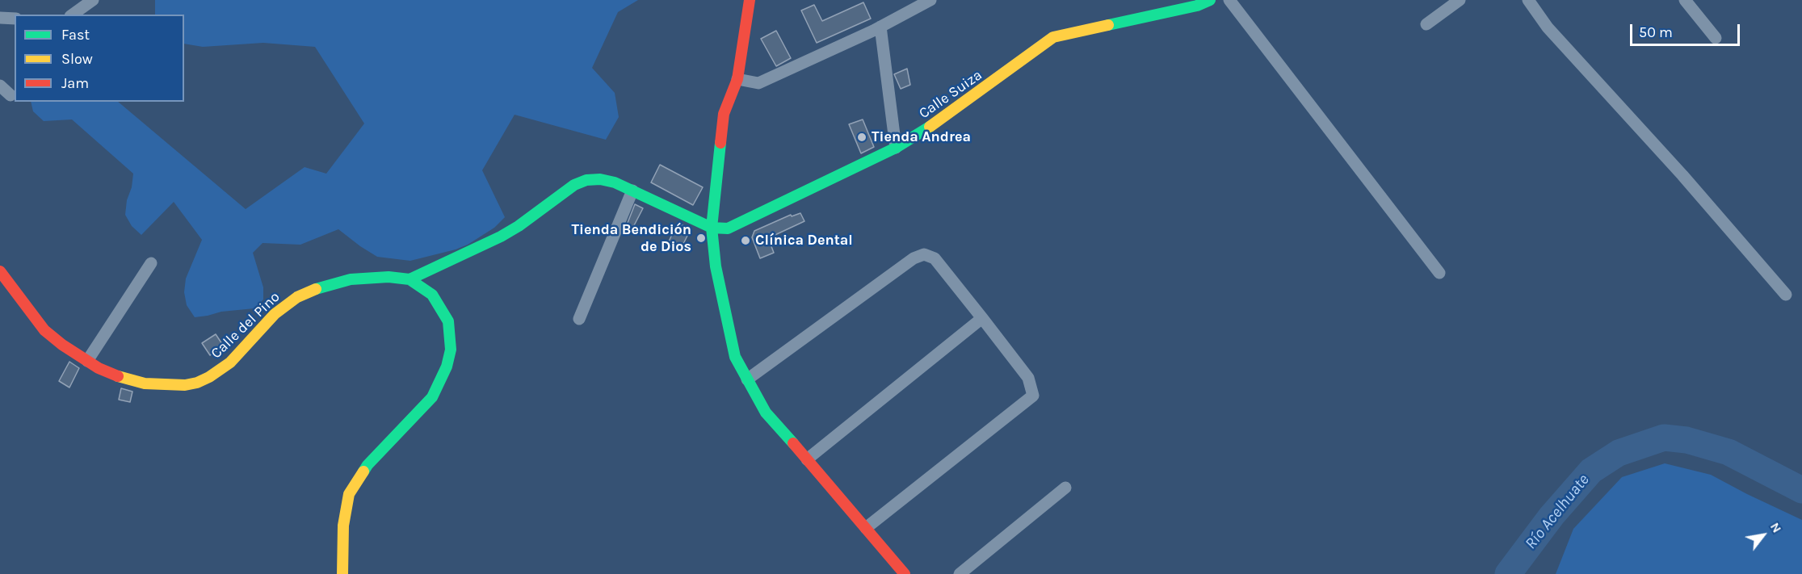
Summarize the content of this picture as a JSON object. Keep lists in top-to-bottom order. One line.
{"streets":{"street":["Calle Suiza","Calle del Pino"]},"water":["Río Acelhuate"],"places":["Tienda Andrea","Tienda Bendición de Dios","Clínica Dental"],"legend":["Fast","Slow","Jam"],"scale_bar":"50 m","north":"top right"}
